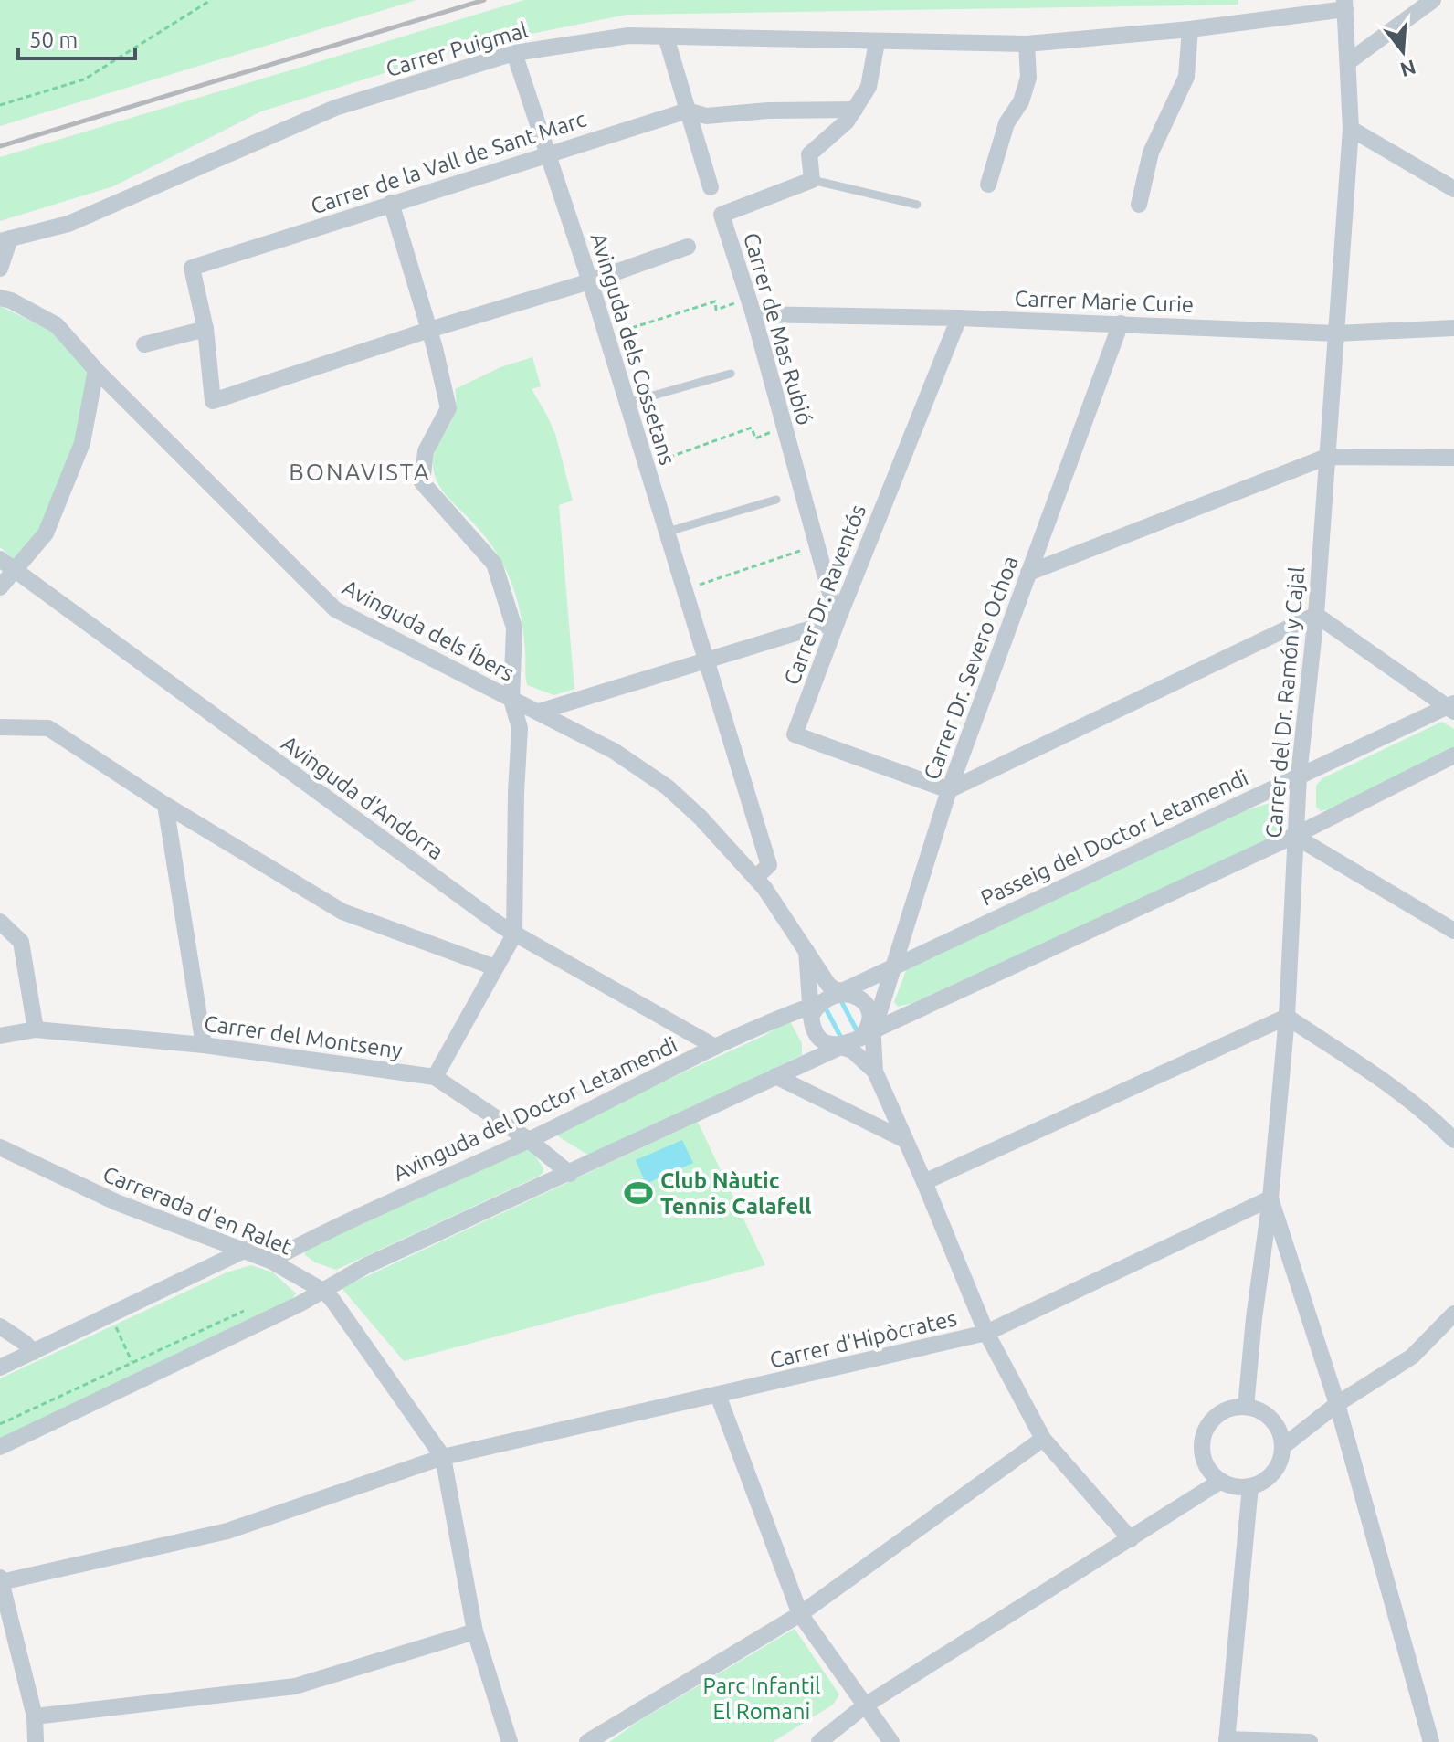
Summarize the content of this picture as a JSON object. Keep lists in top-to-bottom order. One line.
{"streets":{"street":["Carrer Puigmal","Carrer de la Vall de Sant Marc","Carrer Marie Curie","Carrer de Mas Rubió","Avinguda dels Cossetans","Carrer Dr. Raventós","Avinguda dels Íbers","Carrer Dr. Severo Ochoa","Carrer del Dr. Ramón y Cajal","Avinguda d'Andorra","Passeig del Doctor Letamendi","Carrer del Montseny","Avinguda del Doctor Letamendi","Carrerada d'en Ralet","Carrer d'Hipòcrates"]},"crossings":[["Carrer Puigmal","Avinguda dels Cossetans"],["Carrer Puigmal","Carrer del Dr. Ramón y Cajal"],["Carrer de la Vall de Sant Marc","Avinguda dels Cossetans"],["Carrer Marie Curie","Carrer de Mas Rubió"],["Carrer Marie Curie","Carrer Dr. Raventós"],["Carrer Marie Curie","Carrer Dr. Severo Ochoa"],["Carrer Marie Curie","Carrer del Dr. Ramón y Cajal"],["Carrer de Mas Rubió","Carrer Dr. Raventós"],["Avinguda dels Cossetans","Avinguda dels Íbers"],["Carrer Dr. Raventós","Carrer Dr. Severo Ochoa"],["Avinguda dels Íbers","Passeig del Doctor Letamendi"],["Avinguda dels Íbers","Avinguda del Doctor Letamendi"],["Carrer Dr. Severo Ochoa","Passeig del Doctor Letamendi"],["Carrer del Dr. Ramón y Cajal","Passeig del Doctor Letamendi"],["Carrer del Dr. Ramón y Cajal","Carrer d'Hipòcrates"],["Avinguda d'Andorra","Avinguda del Doctor Letamendi"],["Passeig del Doctor Letamendi","Avinguda del Doctor Letamendi"],["Carrer del Montseny","Avinguda del Doctor Letamendi"],["Avinguda del Doctor Letamendi","Carrerada d'en Ralet"],["Carrerada d'en Ralet","Carrer d'Hipòcrates"]],"districts":["BONAVISTA"],"parks":["Parc Infantil El Romani"],"places":{"sports":["Club Nàutic Tennis Calafell"]},"scale_bar":"50 m","north":"bottom"}
